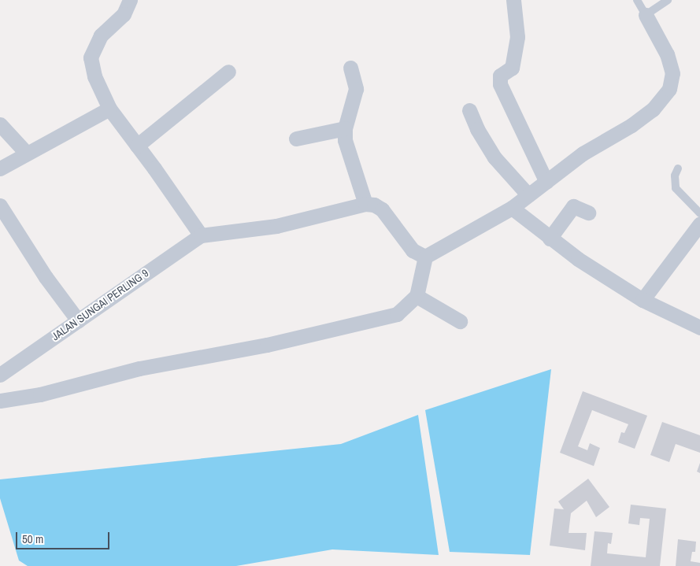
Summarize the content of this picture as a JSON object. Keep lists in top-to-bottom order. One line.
{"streets":{"street":["JALAN SUNGAI PERLING 9"]},"scale_bar":"50 m"}
